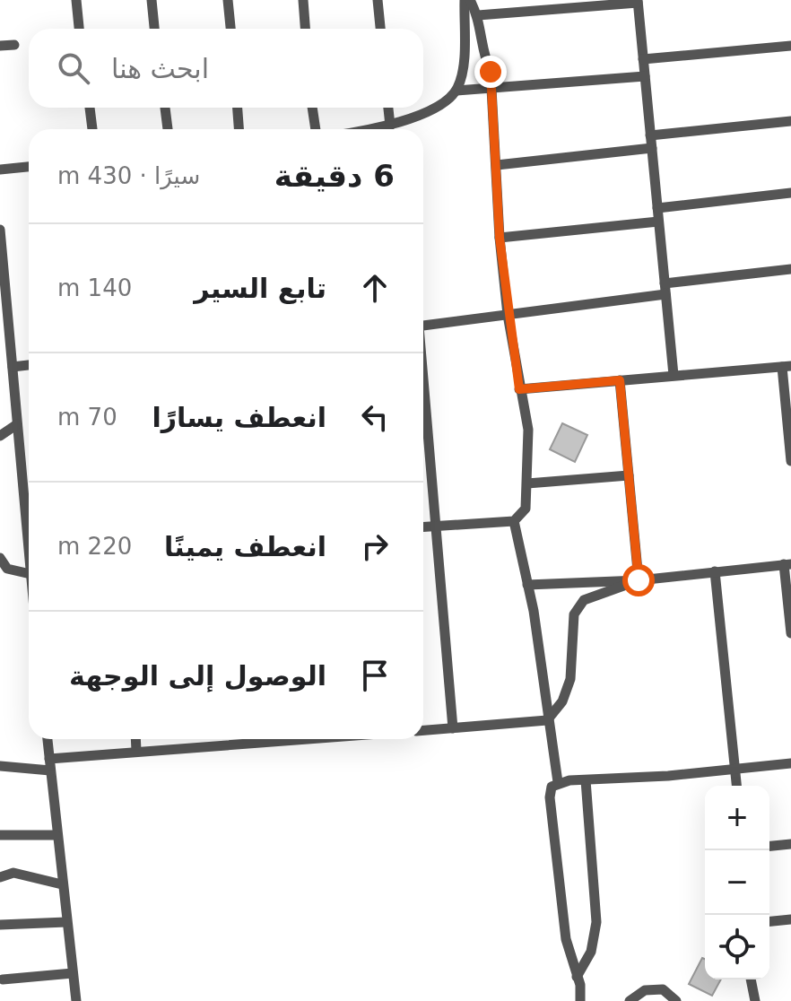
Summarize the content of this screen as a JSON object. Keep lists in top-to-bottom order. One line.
{"page":{"search":"ابحث هنا","heading":["6 دقيقة","سيرًا · 430 m"],"list":[["تابع السير","140 m"],["انعطف يسارًا","70 m"],["انعطف يمينًا","220 m"],"الوصول إلى الوجهة"],"map_buttons":["+","−"]}}
